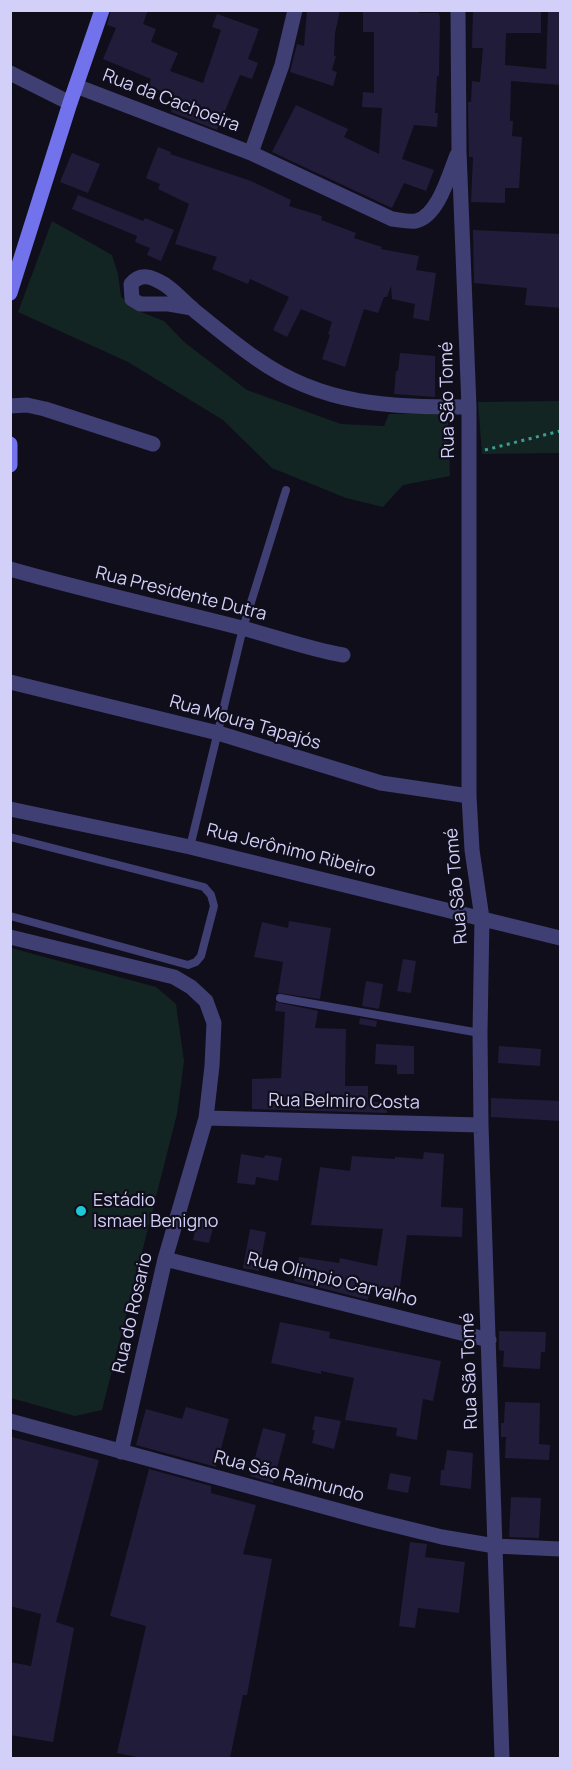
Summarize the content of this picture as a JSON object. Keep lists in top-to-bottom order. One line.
{"streets":{"street":["Rua da Cachoeira","Rua São Tomé","Rua Presidente Dutra","Rua Moura Tapajós","Rua Jerônimo Ribeiro","Rua Belmiro Costa","Rua Olimpio Carvalho","Rua do Rosario","Rua São Raimundo"]},"crossings":[["Rua da Cachoeira","Rua São Tomé"],["Rua São Tomé","Rua Moura Tapajós"],["Rua São Tomé","Rua Jerônimo Ribeiro"],["Rua São Tomé","Rua Belmiro Costa"],["Rua São Tomé","Rua Olimpio Carvalho"],["Rua São Tomé","Rua São Raimundo"],["Rua Belmiro Costa","Rua do Rosario"],["Rua Olimpio Carvalho","Rua do Rosario"],["Rua do Rosario","Rua São Raimundo"]],"places":["Estádio Ismael Benigno"]}
